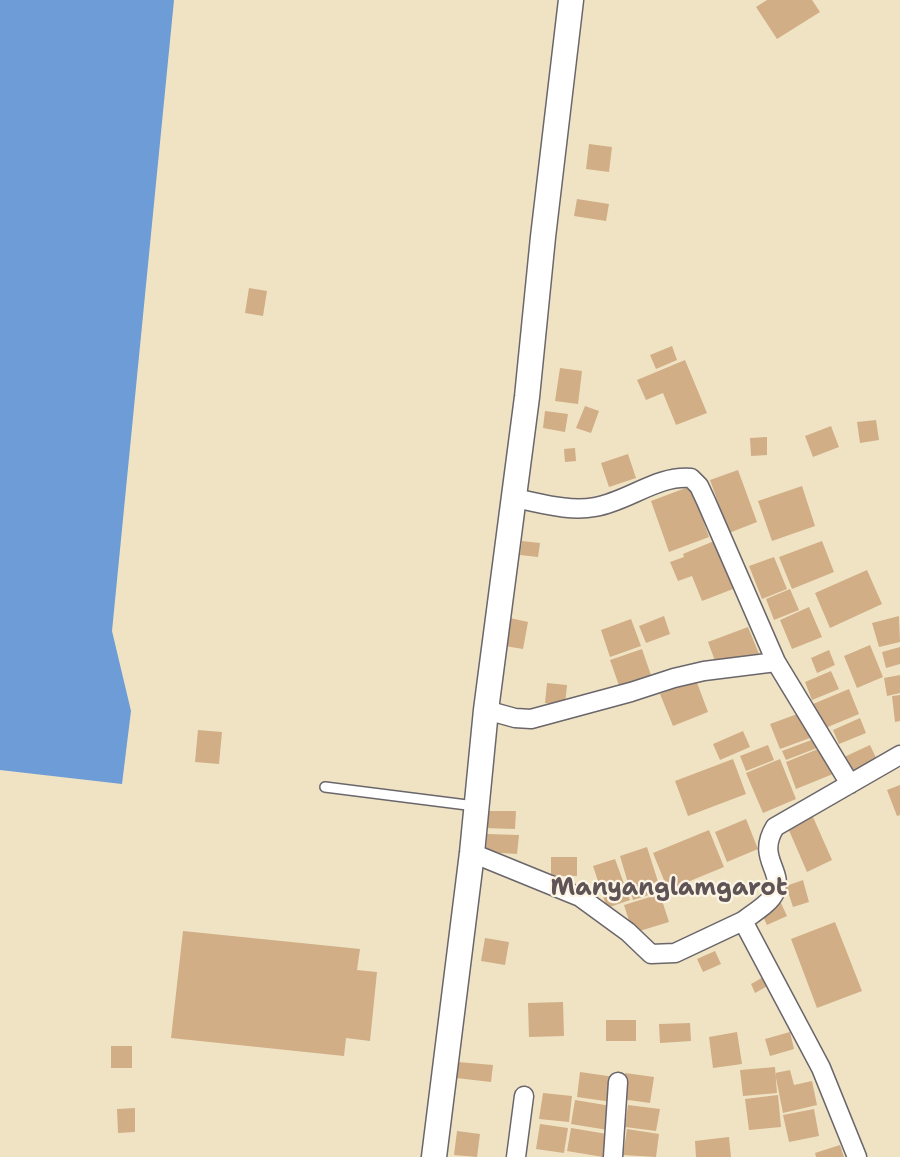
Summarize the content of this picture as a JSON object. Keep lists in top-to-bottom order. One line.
{"districts":["Manyanglamgarot"]}
